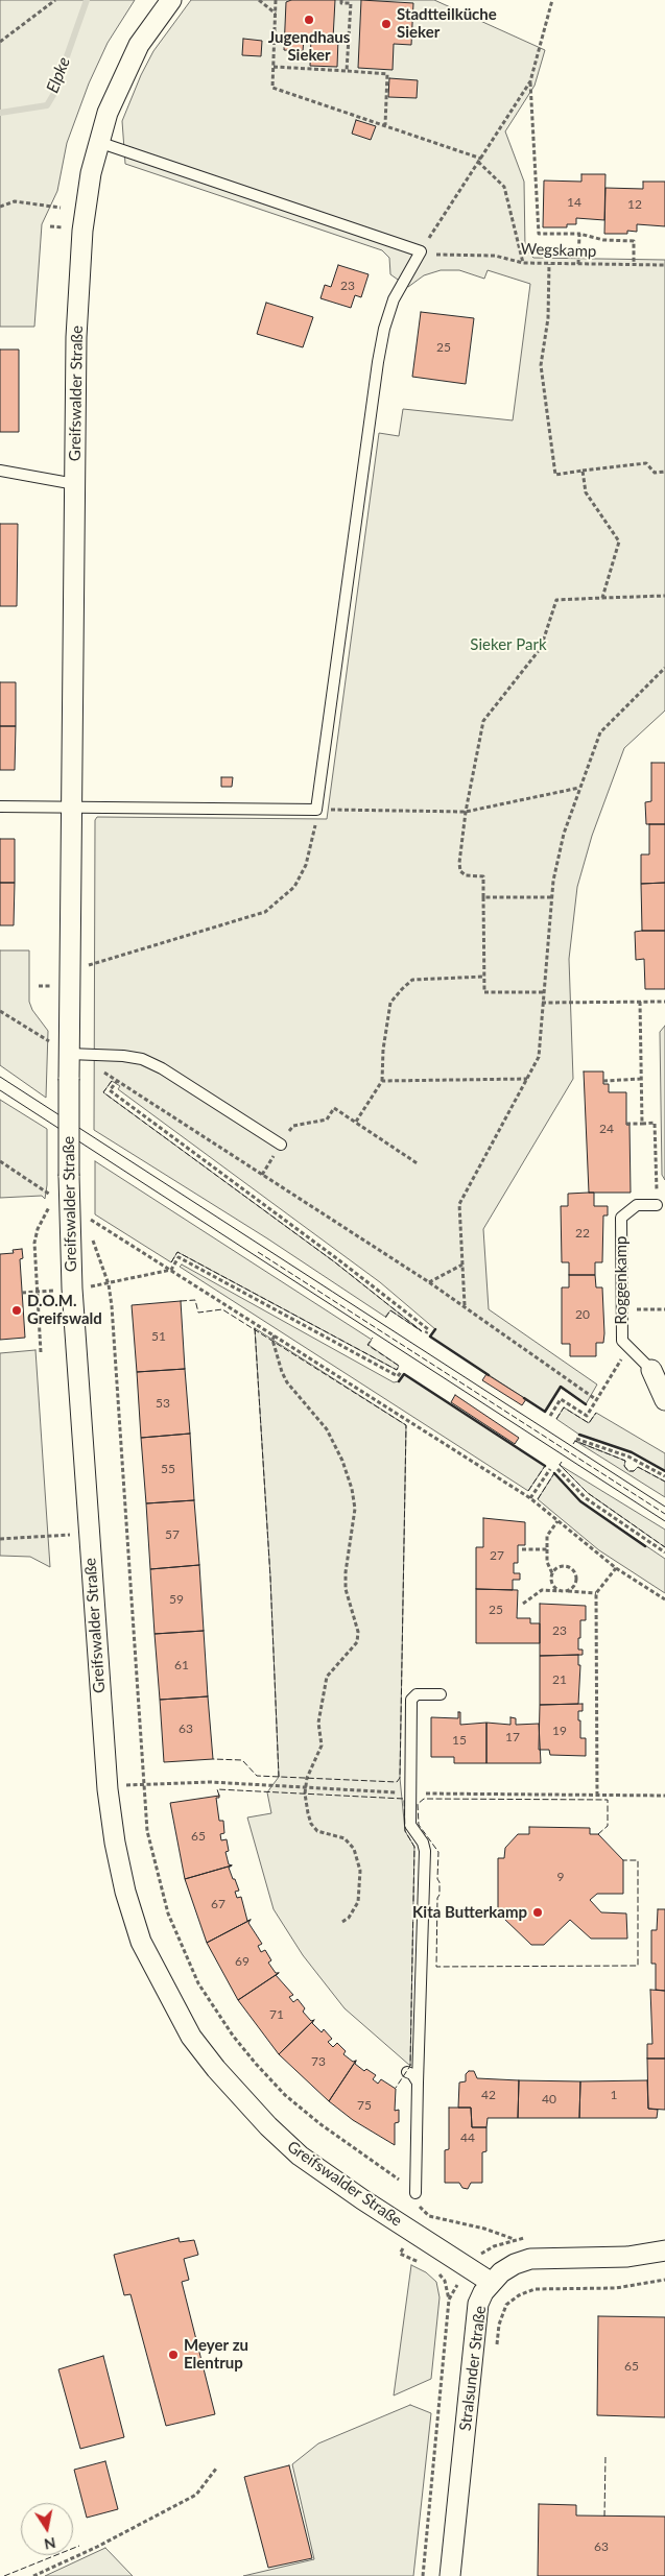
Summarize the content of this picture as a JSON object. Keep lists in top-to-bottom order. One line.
{"streets":{"street":["Greifswalder Straße","Roggenkamp","Stralsunder Straße"],"path":["Wegskamp"]},"crossings":[["Greifswalder Straße","Stralsunder Straße"]],"water":["Elpke"],"parks":["Sieker Park"],"places":["Jugendhaus Sieker","Stadtteilküche Sieker","D.O.M. Greifswald","Kita Butterkamp","Meyer zu Elentrup"],"house_numbers":["14","12","23","25","24","22","20","51","53","55","57","27","59","25","23","61","21","63","19","17","15","65","9","67","69","71","73","42","1","40","75","44","65","63"],"north":"bottom"}
